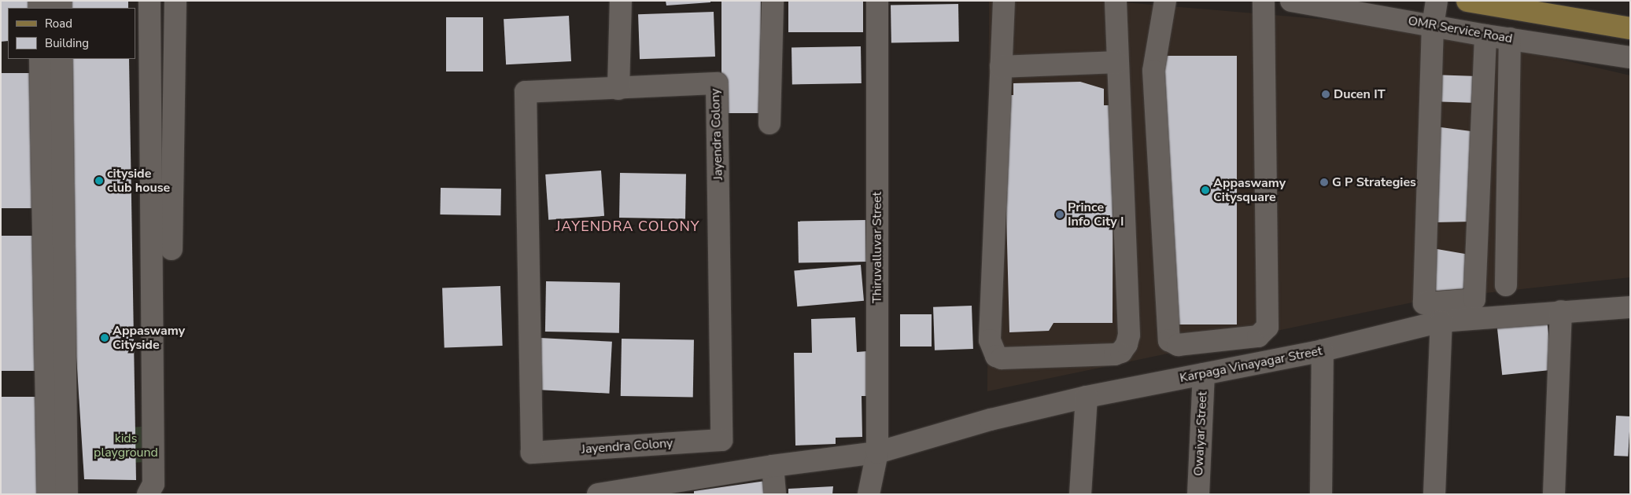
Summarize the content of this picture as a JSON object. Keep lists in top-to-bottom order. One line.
{"streets":{"street":["OMR Service Road","Jayendra Colony","Thiruvalluvar Street","Karpaga Vinayagar Street","Owaiyar Street"]},"crossings":[["Thiruvalluvar Street","Karpaga Vinayagar Street"],["Karpaga Vinayagar Street","Owaiyar Street"]],"districts":["JAYENDRA COLONY"],"parks":["kids playground"],"places":["Ducen IT","cityside club house","G P Strategies","Appaswamy Citysquare","Prince Info City I","Appaswamy Cityside"],"legend":["Road","Building"]}
